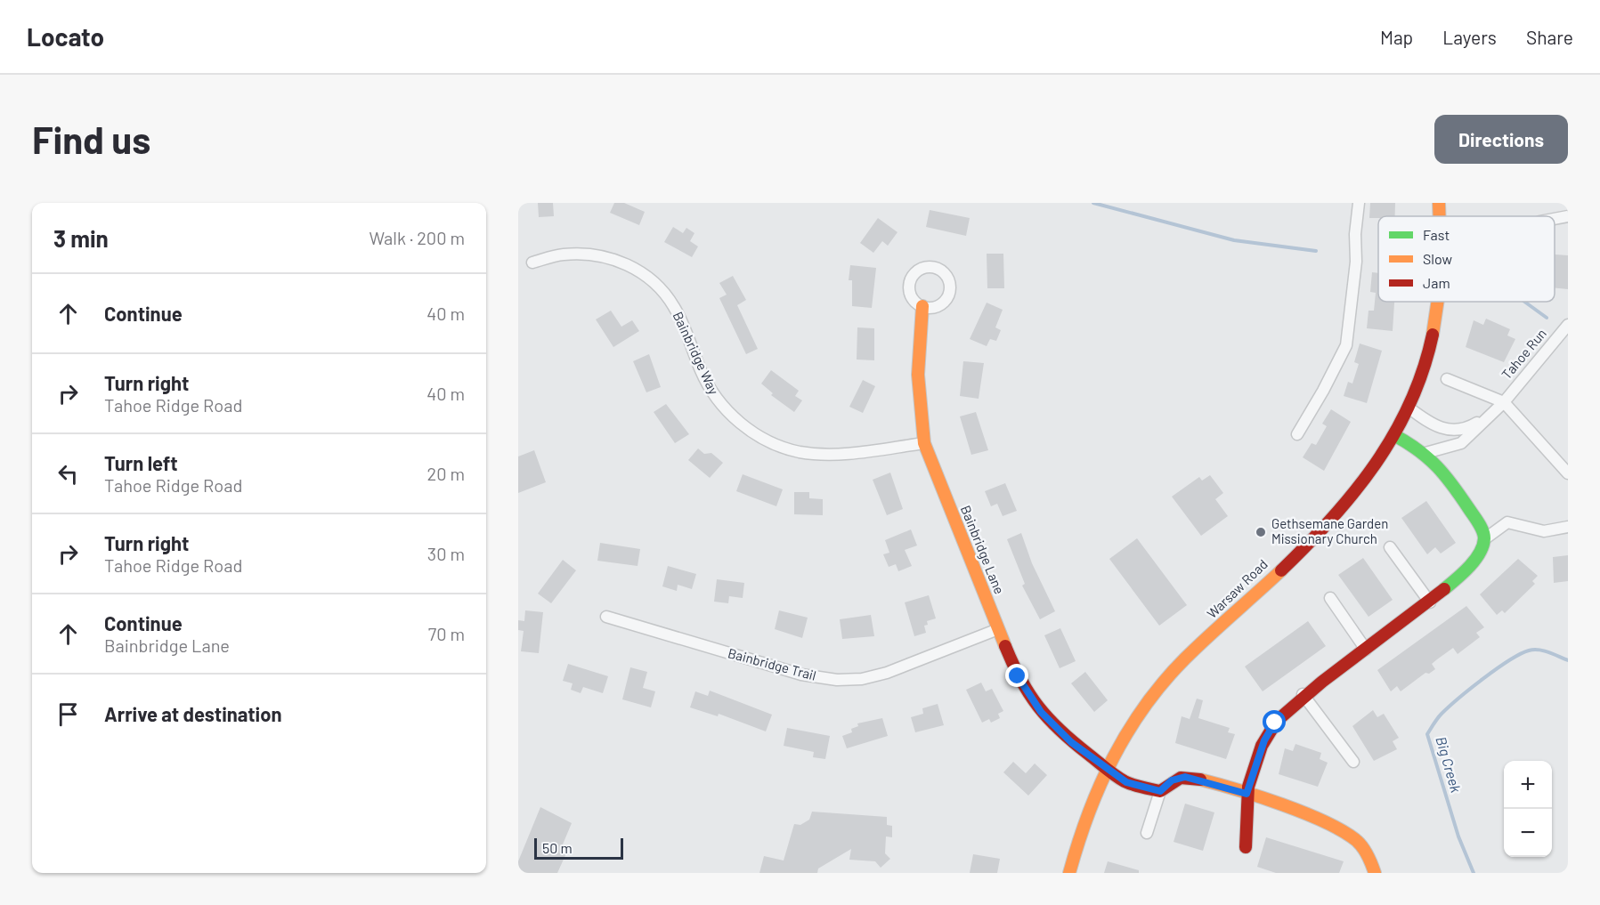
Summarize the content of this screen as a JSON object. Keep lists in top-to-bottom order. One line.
{"streets":{"street":["Bainbridge Way","Tahoe Run","Bainbridge Lane","Warsaw Road","Bainbridge Trail"]},"crossings":[["Bainbridge Way","Bainbridge Lane"],["Tahoe Run","Warsaw Road"],["Bainbridge Lane","Warsaw Road"],["Bainbridge Lane","Bainbridge Trail"]],"water":["Big Creek"],"places":["Gethsemane Garden Missionary Church"],"legend":["Fast","Slow","Jam"],"scale_bar":"50 m","page":{"header":"Locato","nav":["Map","Layers","Share"],"buttons":"Directions","title":"Find us","heading":["3 min","Walk · 200 m"],"list":[["Continue","40 m"],["Turn right","Tahoe Ridge Road","40 m"],["Turn left","Tahoe Ridge Road","20 m"],["Turn right","Tahoe Ridge Road","30 m"],["Continue","Bainbridge Lane","70 m"],"Arrive at destination"],"map_buttons":["+","−"],"scale":"50 m"}}
